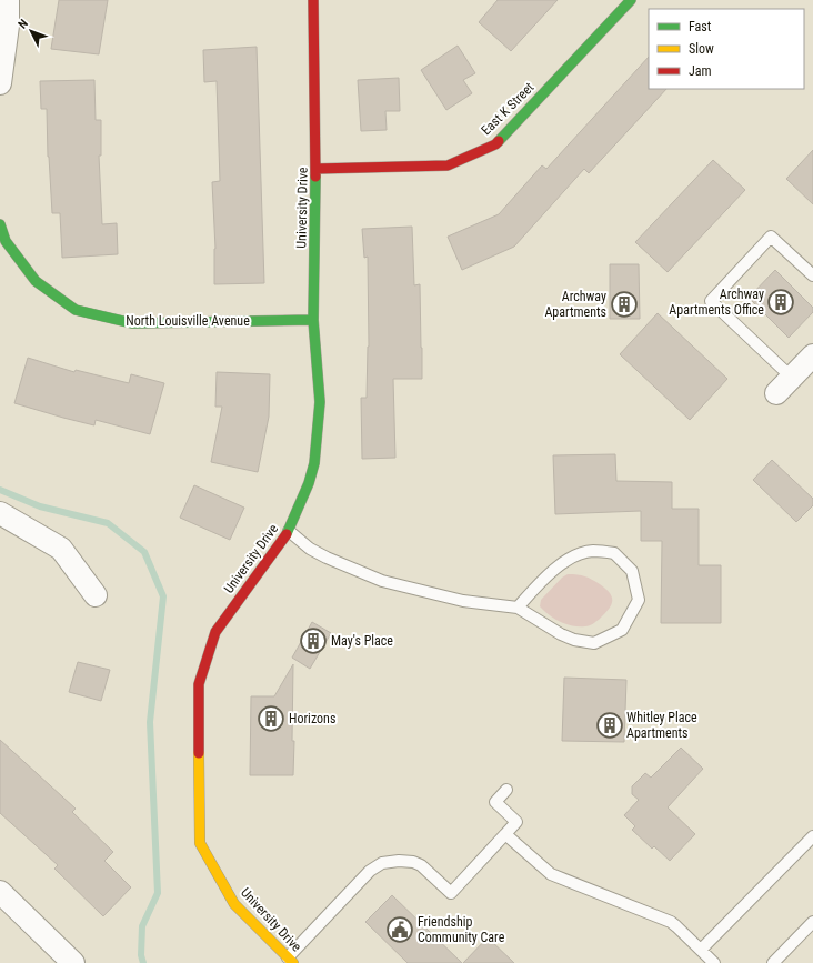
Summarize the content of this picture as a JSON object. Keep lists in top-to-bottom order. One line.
{"streets":{"street":["East K Street","University Drive","North Louisville Avenue"]},"crossings":[["East K Street","University Drive"],["University Drive","North Louisville Avenue"]],"places":{"building":["Archway Apartments Office","Archway Apartments","May's Place","Horizons","Whitley Place Apartments"],"public building":["Friendship Community Care"]},"legend":["Fast","Slow","Jam"],"north":"top left"}
